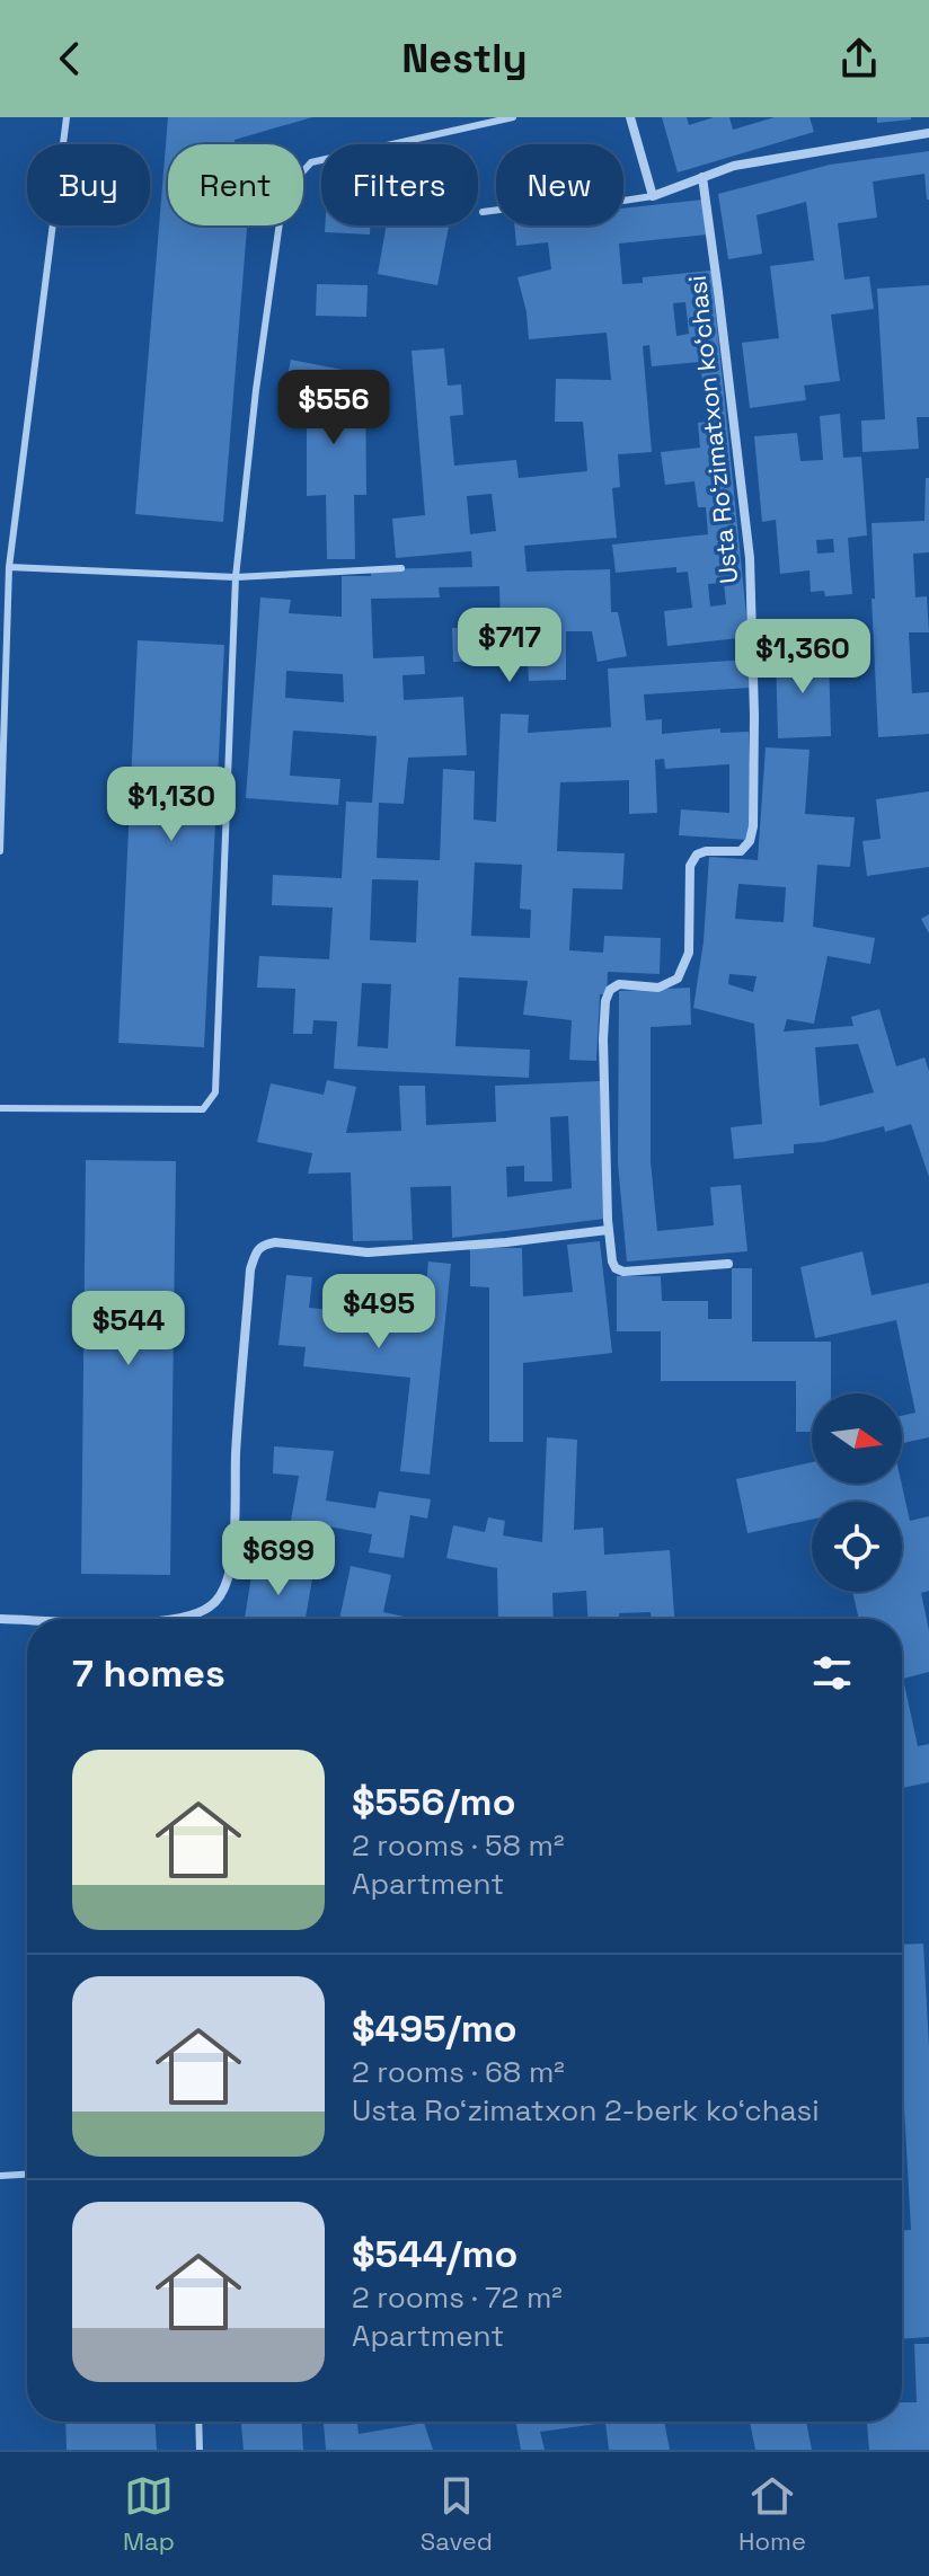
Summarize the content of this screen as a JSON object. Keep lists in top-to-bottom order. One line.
{"streets":{"street":["Usta Roʻzimatxon koʻchasi"]},"north":"right","page":{"header":"Nestly","chip":["Buy","Rent","Filters","New"],"price":["$556","$717","$1,360","$1,130","$495","$544","$699"],"heading":"7 homes","list":[{"name":"$556/mo","note":"2 rooms · 58 m² · Apartment"},{"name":"$495/mo","note":"2 rooms · 68 m² · Usta Roʻzimatxon 2-berk koʻchasi"},{"name":"$544/mo","note":"2 rooms · 72 m² · Apartment"}],"tabs":["Map","Saved","Home"]}}
